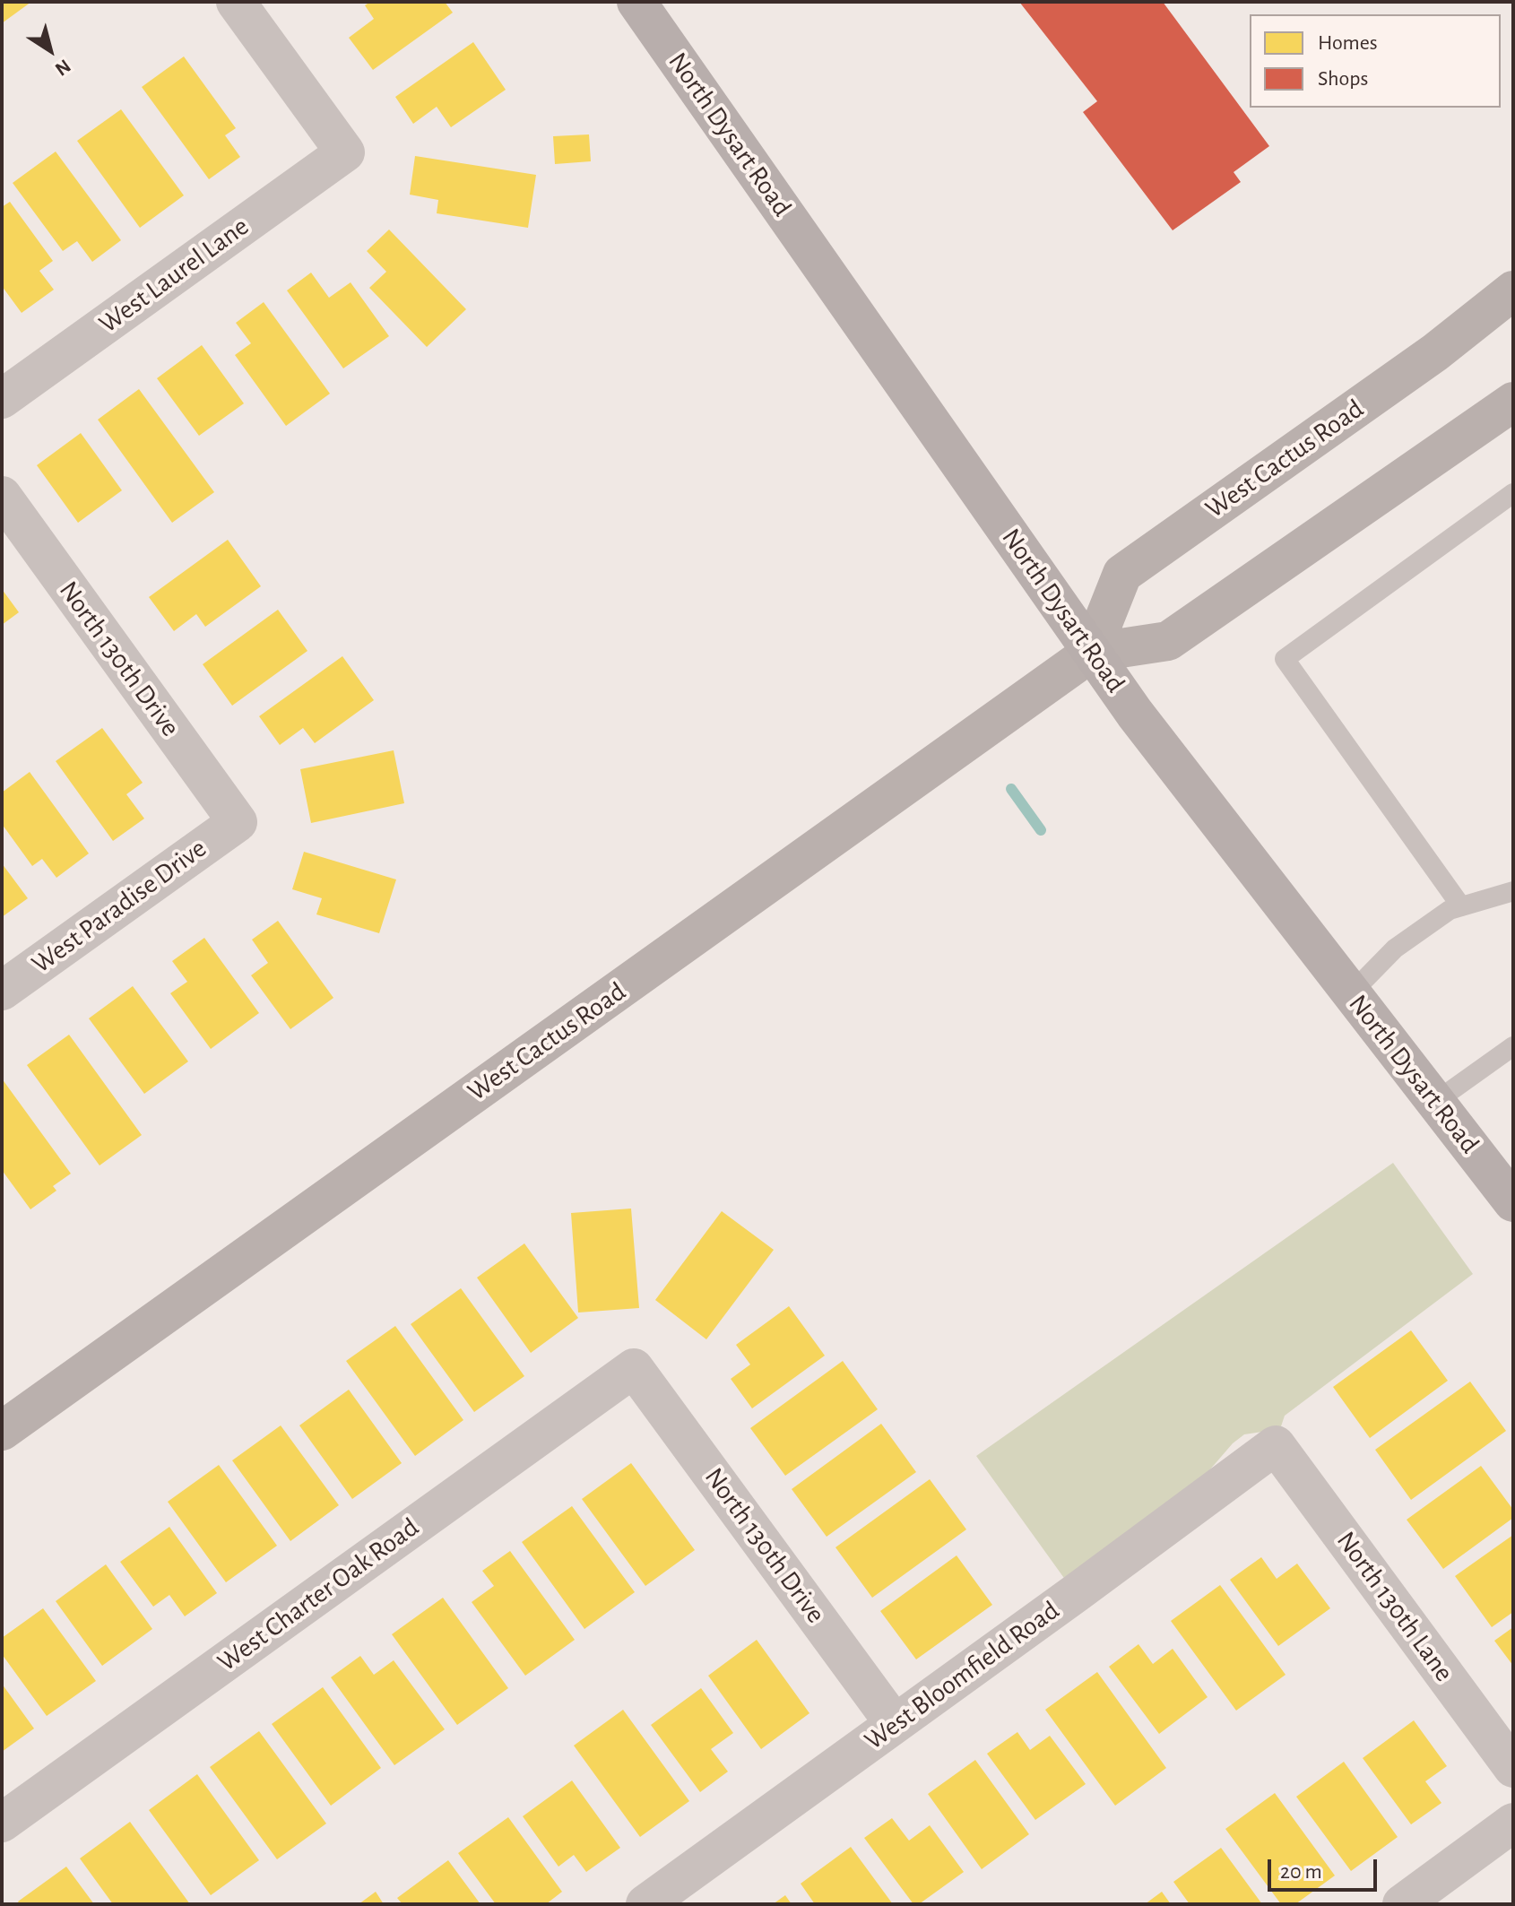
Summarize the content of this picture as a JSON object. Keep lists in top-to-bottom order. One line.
{"streets":{"main road":["North Dysart Road","West Cactus Road"],"street":["West Laurel Lane","North 130th Drive","West Paradise Drive","West Charter Oak Road","North 130th Lane","West Bloomfield Road"]},"crossings":[["North Dysart Road","West Cactus Road"],["North 130th Drive","West Paradise Drive"],["North 130th Drive","West Charter Oak Road"],["North 130th Drive","West Bloomfield Road"],["North 130th Lane","West Bloomfield Road"]],"legend":["Homes","Shops"],"scale_bar":"20 m","north":"bottom right"}
